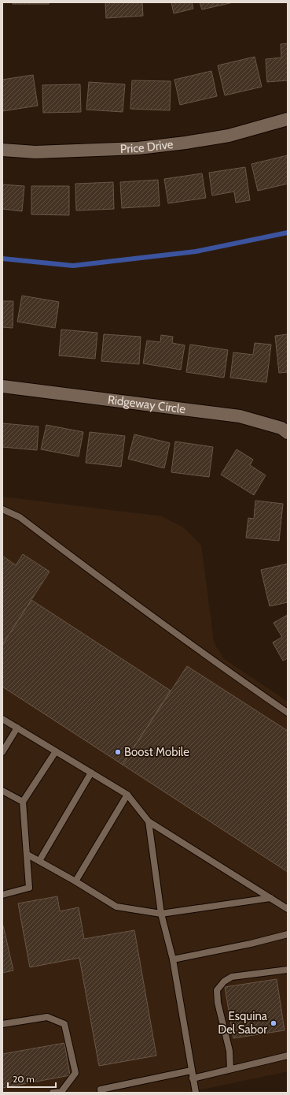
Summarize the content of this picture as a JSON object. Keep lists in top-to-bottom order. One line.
{"streets":{"street":["Price Drive","Ridgeway Circle"]},"places":["Boost Mobile","Esquina Del Sabor"],"scale_bar":"20 m"}
